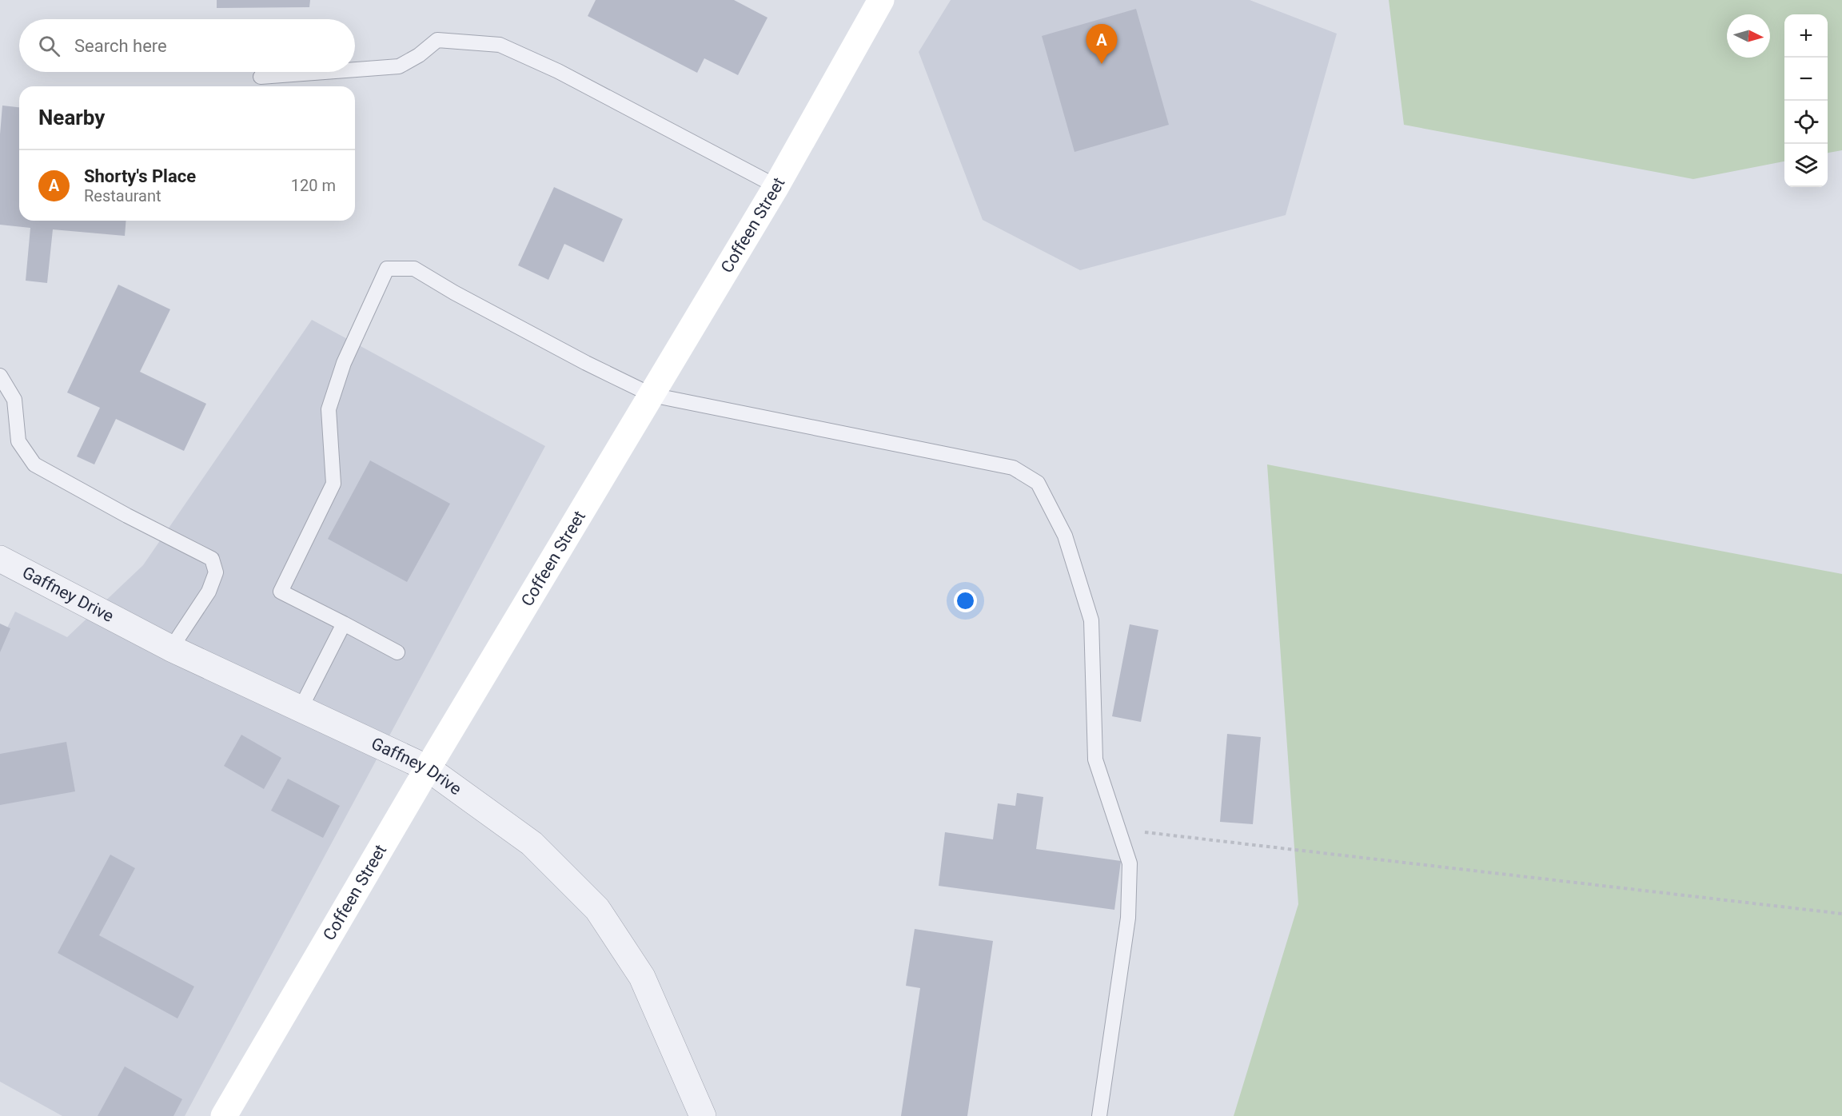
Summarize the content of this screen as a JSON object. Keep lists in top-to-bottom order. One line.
{"streets":{"main road":["Coffeen Street"],"street":["Gaffney Drive"]},"crossings":[["Coffeen Street","Gaffney Drive"]],"north":"right","page":{"map_buttons":["+","−"],"search":"Search here","pins":"A","heading":"Nearby","list":[{"mark":"A","name":"Shorty's Place","note":"Restaurant","value":"120 m"}]}}
